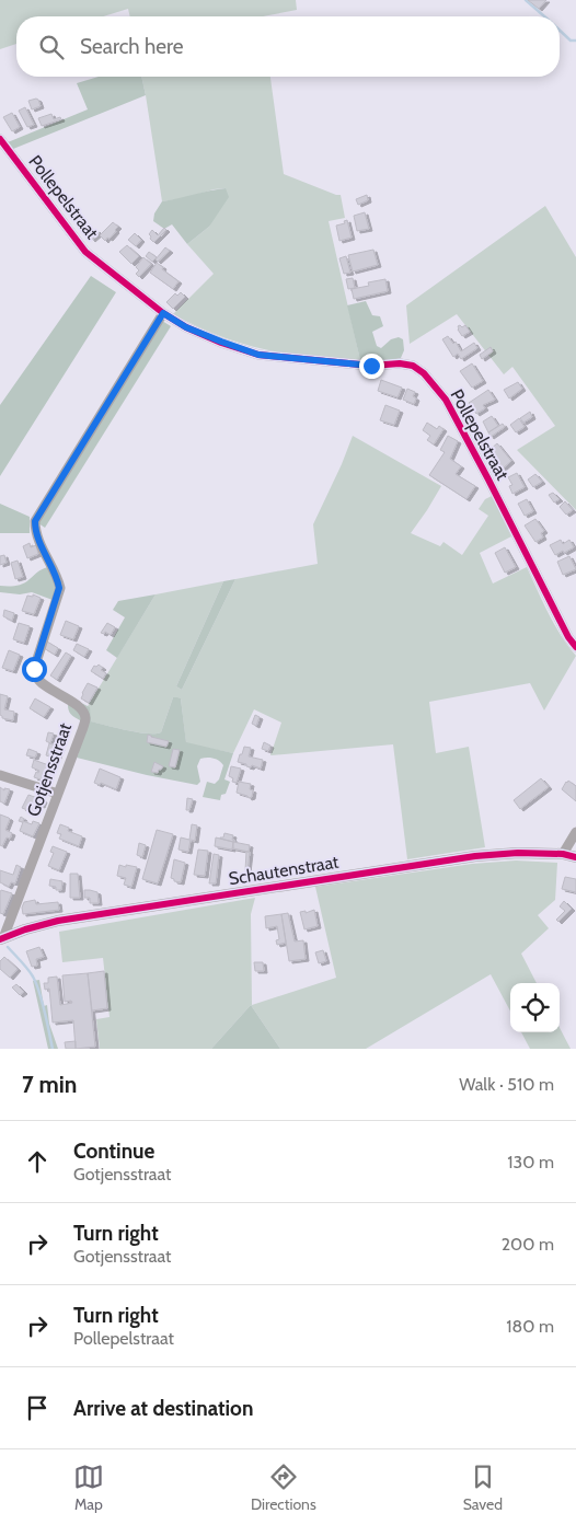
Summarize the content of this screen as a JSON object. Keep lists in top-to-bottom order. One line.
{"streets":{"street":["Pollepelstraat","Gotjensstraat","Schautenstraat"]},"crossings":[["Pollepelstraat","Gotjensstraat"],["Gotjensstraat","Schautenstraat"]],"page":{"search":"Search here","heading":["7 min","Walk · 510 m"],"list":[["Continue","Gotjensstraat","130 m"],["Turn right","Gotjensstraat","200 m"],["Turn right","Pollepelstraat","180 m"],"Arrive at destination"],"nav":["Map","Directions","Saved"]}}
